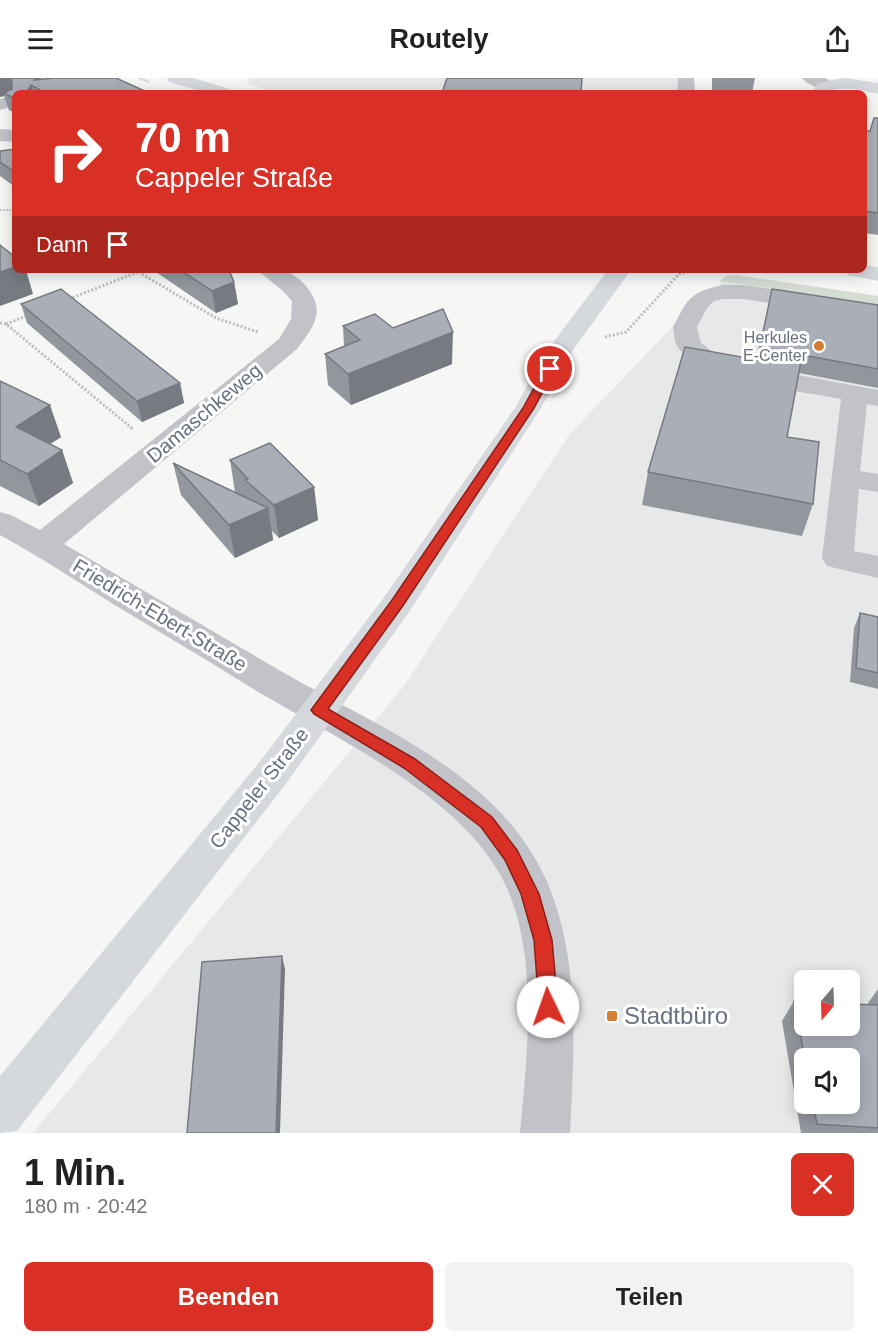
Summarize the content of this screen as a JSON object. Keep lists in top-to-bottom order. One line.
{"streets":{"main road":["Cappeler Straße"],"street":["Damaschkeweg","Friedrich-Ebert-Straße"]},"crossings":[["Damaschkeweg","Friedrich-Ebert-Straße"],["Friedrich-Ebert-Straße","Cappeler Straße"]],"places":{"other":["Herkules E-Center"],"transit":["Stadtbüro"]},"north":"bottom","page":{"header":"Routely","turn":["70 m","Cappeler Straße"],"then":"Dann","heading":["1 Min.","180 m · 20:42"],"buttons":["Beenden","Teilen"]}}
